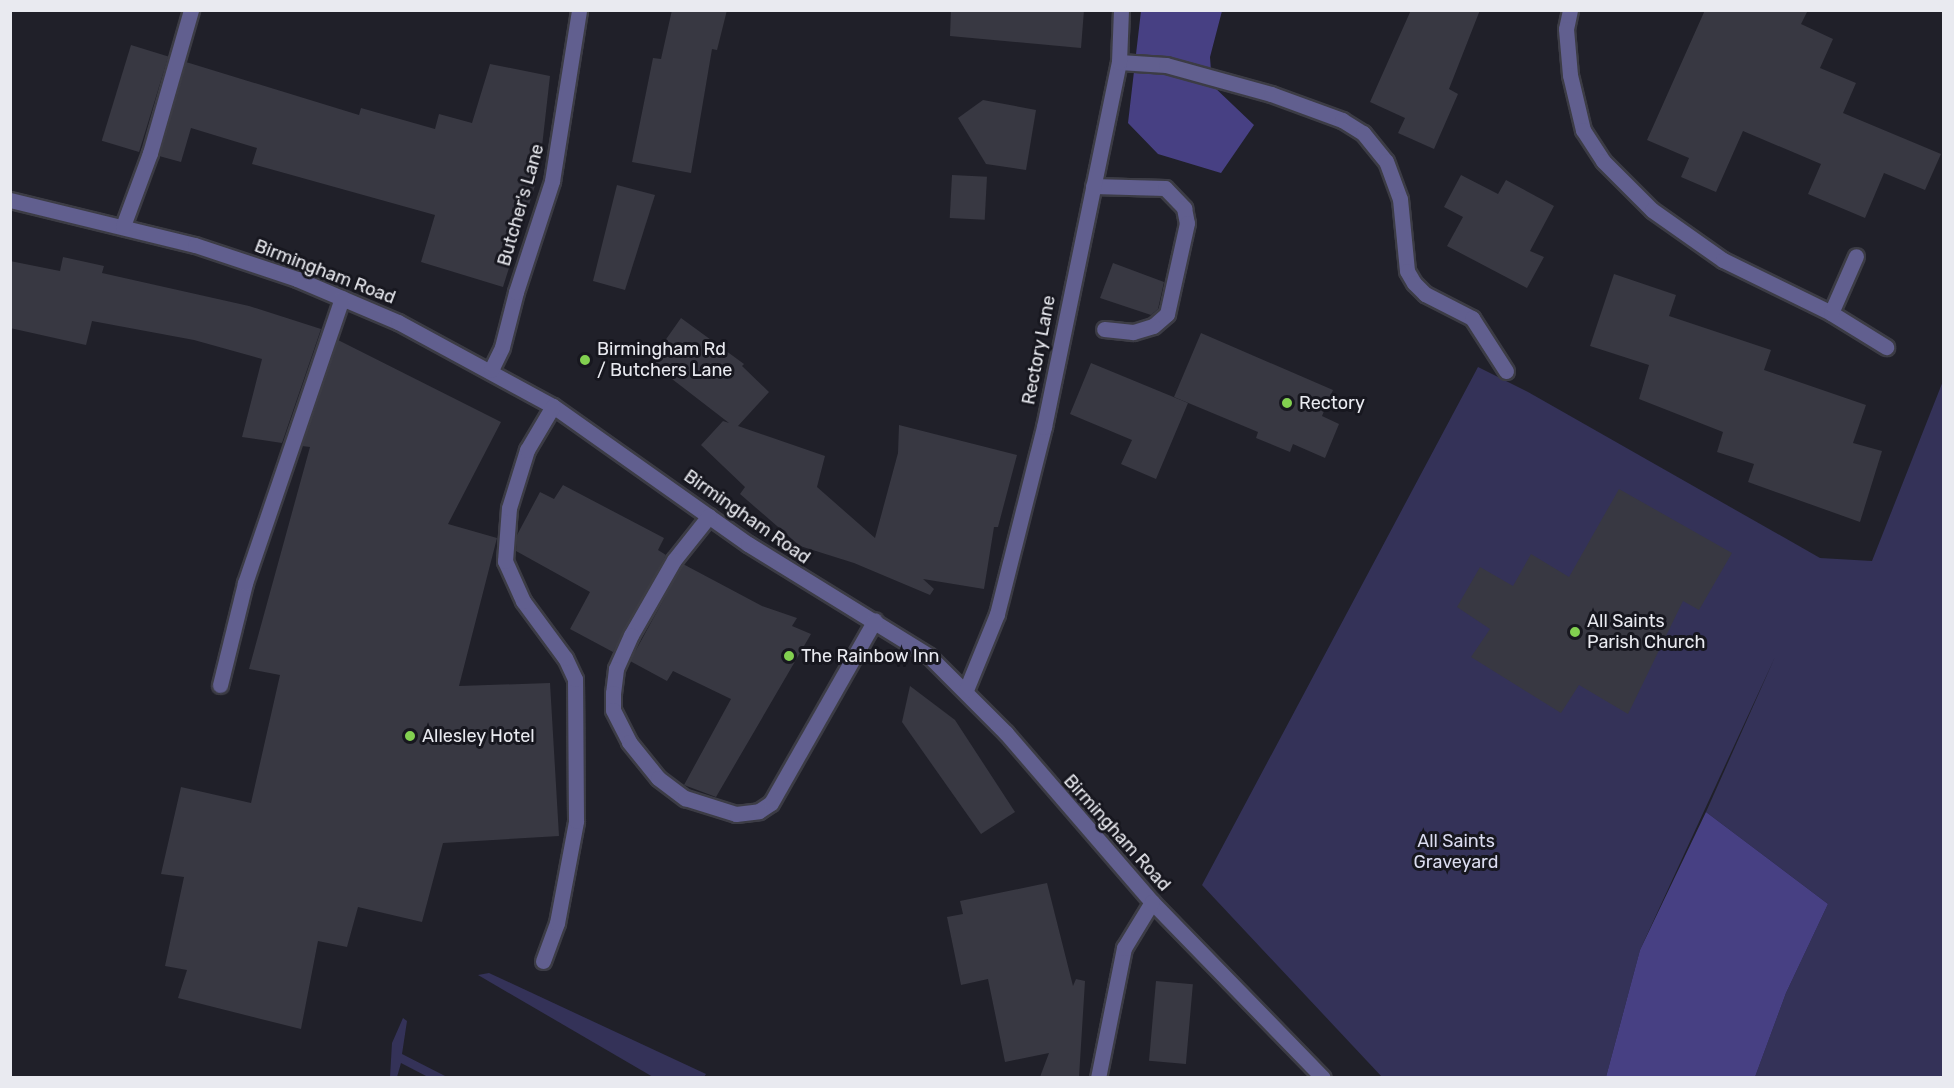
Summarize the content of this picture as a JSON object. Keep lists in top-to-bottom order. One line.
{"streets":{"street":["Butcher's Lane","Birmingham Road","Rectory Lane"]},"crossings":[["Butcher's Lane","Birmingham Road"],["Birmingham Road","Rectory Lane"]],"parks":["All Saints Graveyard"],"places":["Birmingham Rd / Butchers Lane","Rectory","All Saints Parish Church","The Rainbow Inn","Allesley Hotel"]}
